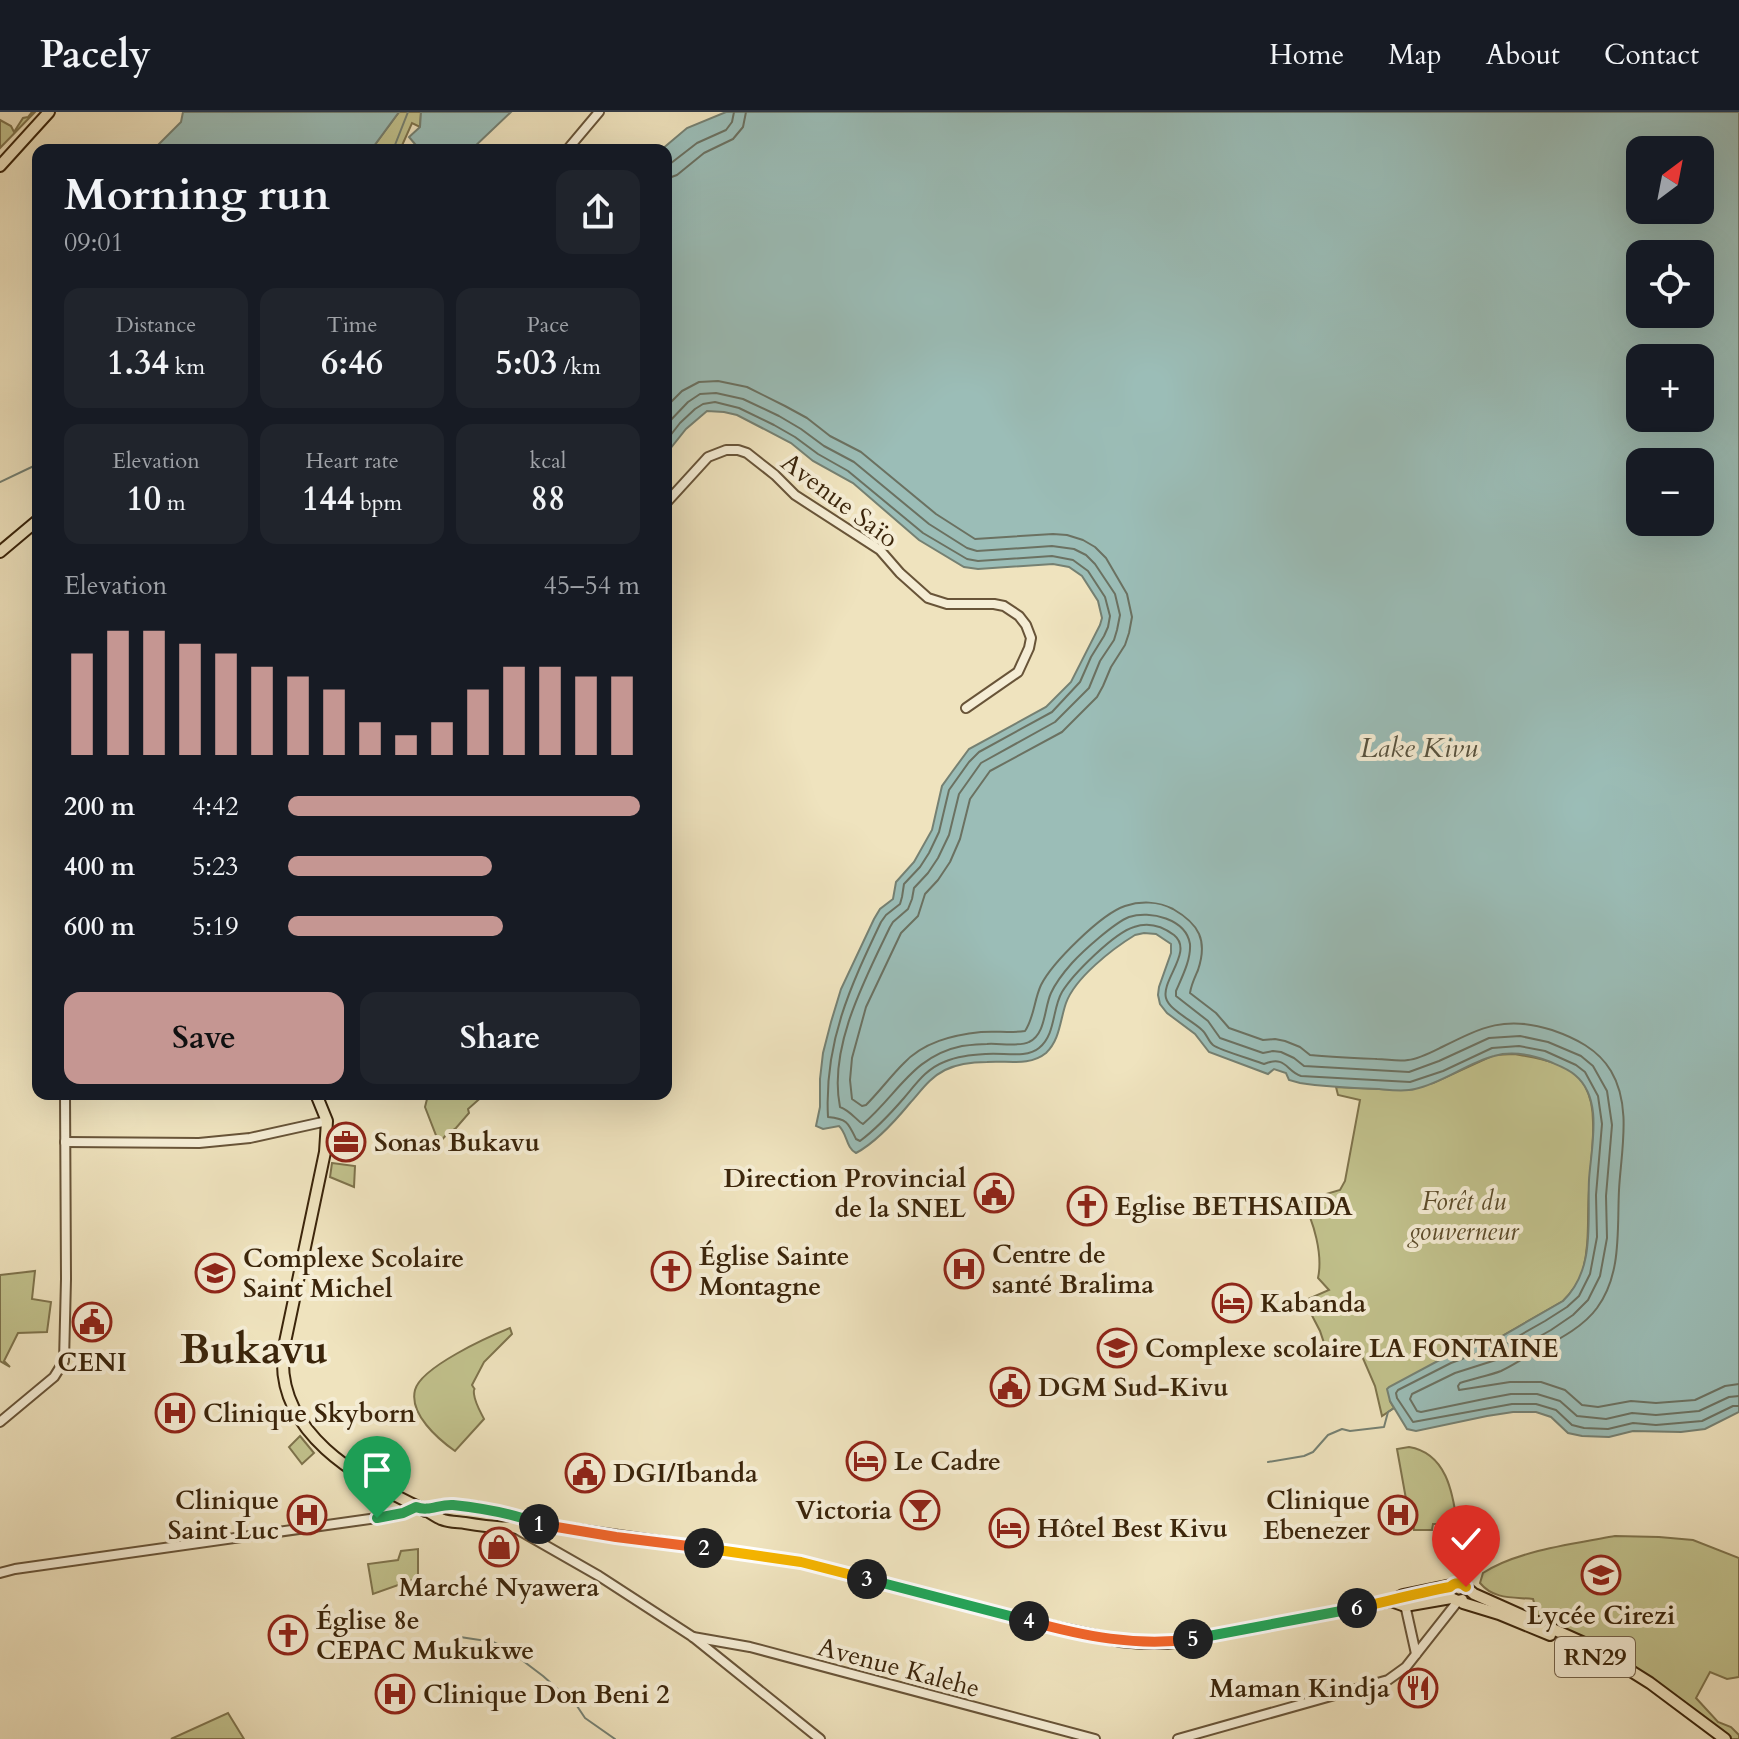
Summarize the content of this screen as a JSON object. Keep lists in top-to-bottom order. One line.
{"streets":{"main road":["RN29"],"street":["Avenue Saïo","Avenue Kalehe"]},"districts":["Bukavu"],"water":["Lake Kivu"],"parks":["Forêt du gouverneur"],"places":{"office":["Sonas Bukavu"],"public building":["Direction Provincial de la SNEL","CENI","DGM Sud-Kivu","DGI/Ibanda"],"church":["Eglise BETHSAIDA","Église Sainte Montagne","Église 8e CEPAC Mukukwe"],"hospital":["Centre de santé Bralima","Clinique Skyborn","Clinique Saint Luc","Clinique Ebenezer","Clinique Don Beni 2"],"school or university":["Complexe Scolaire Saint Michel","Complexe scolaire LA FONTAINE","Lycée Cirezi"],"hotel":["Kabanda","Le Cadre","Hôtel Best Kivu"],"bar":["Victoria"],"shop":["Marché Nyawera"],"restaurant":["Maman Kindja"]},"north":"top right","page":{"header":"Pacely","nav":["Home","Map","About","Contact"],"map_buttons":["+","−"],"heading":["Morning run","09:01"],"stats":[["Distance","1.34 km"],["Time","6:46"],["Pace","5:03 /km"],["Elevation","10 m"],["Heart rate","144 bpm"],["kcal","88"]],"chart":["Elevation","45–54 m"],"list":[{"name":"200 m","note":"4:42"},{"name":"400 m","note":"5:23"},{"name":"600 m","note":"5:19"}],"buttons":["Save","Share"],"pins":["1","2","3","6","4","5"]}}
